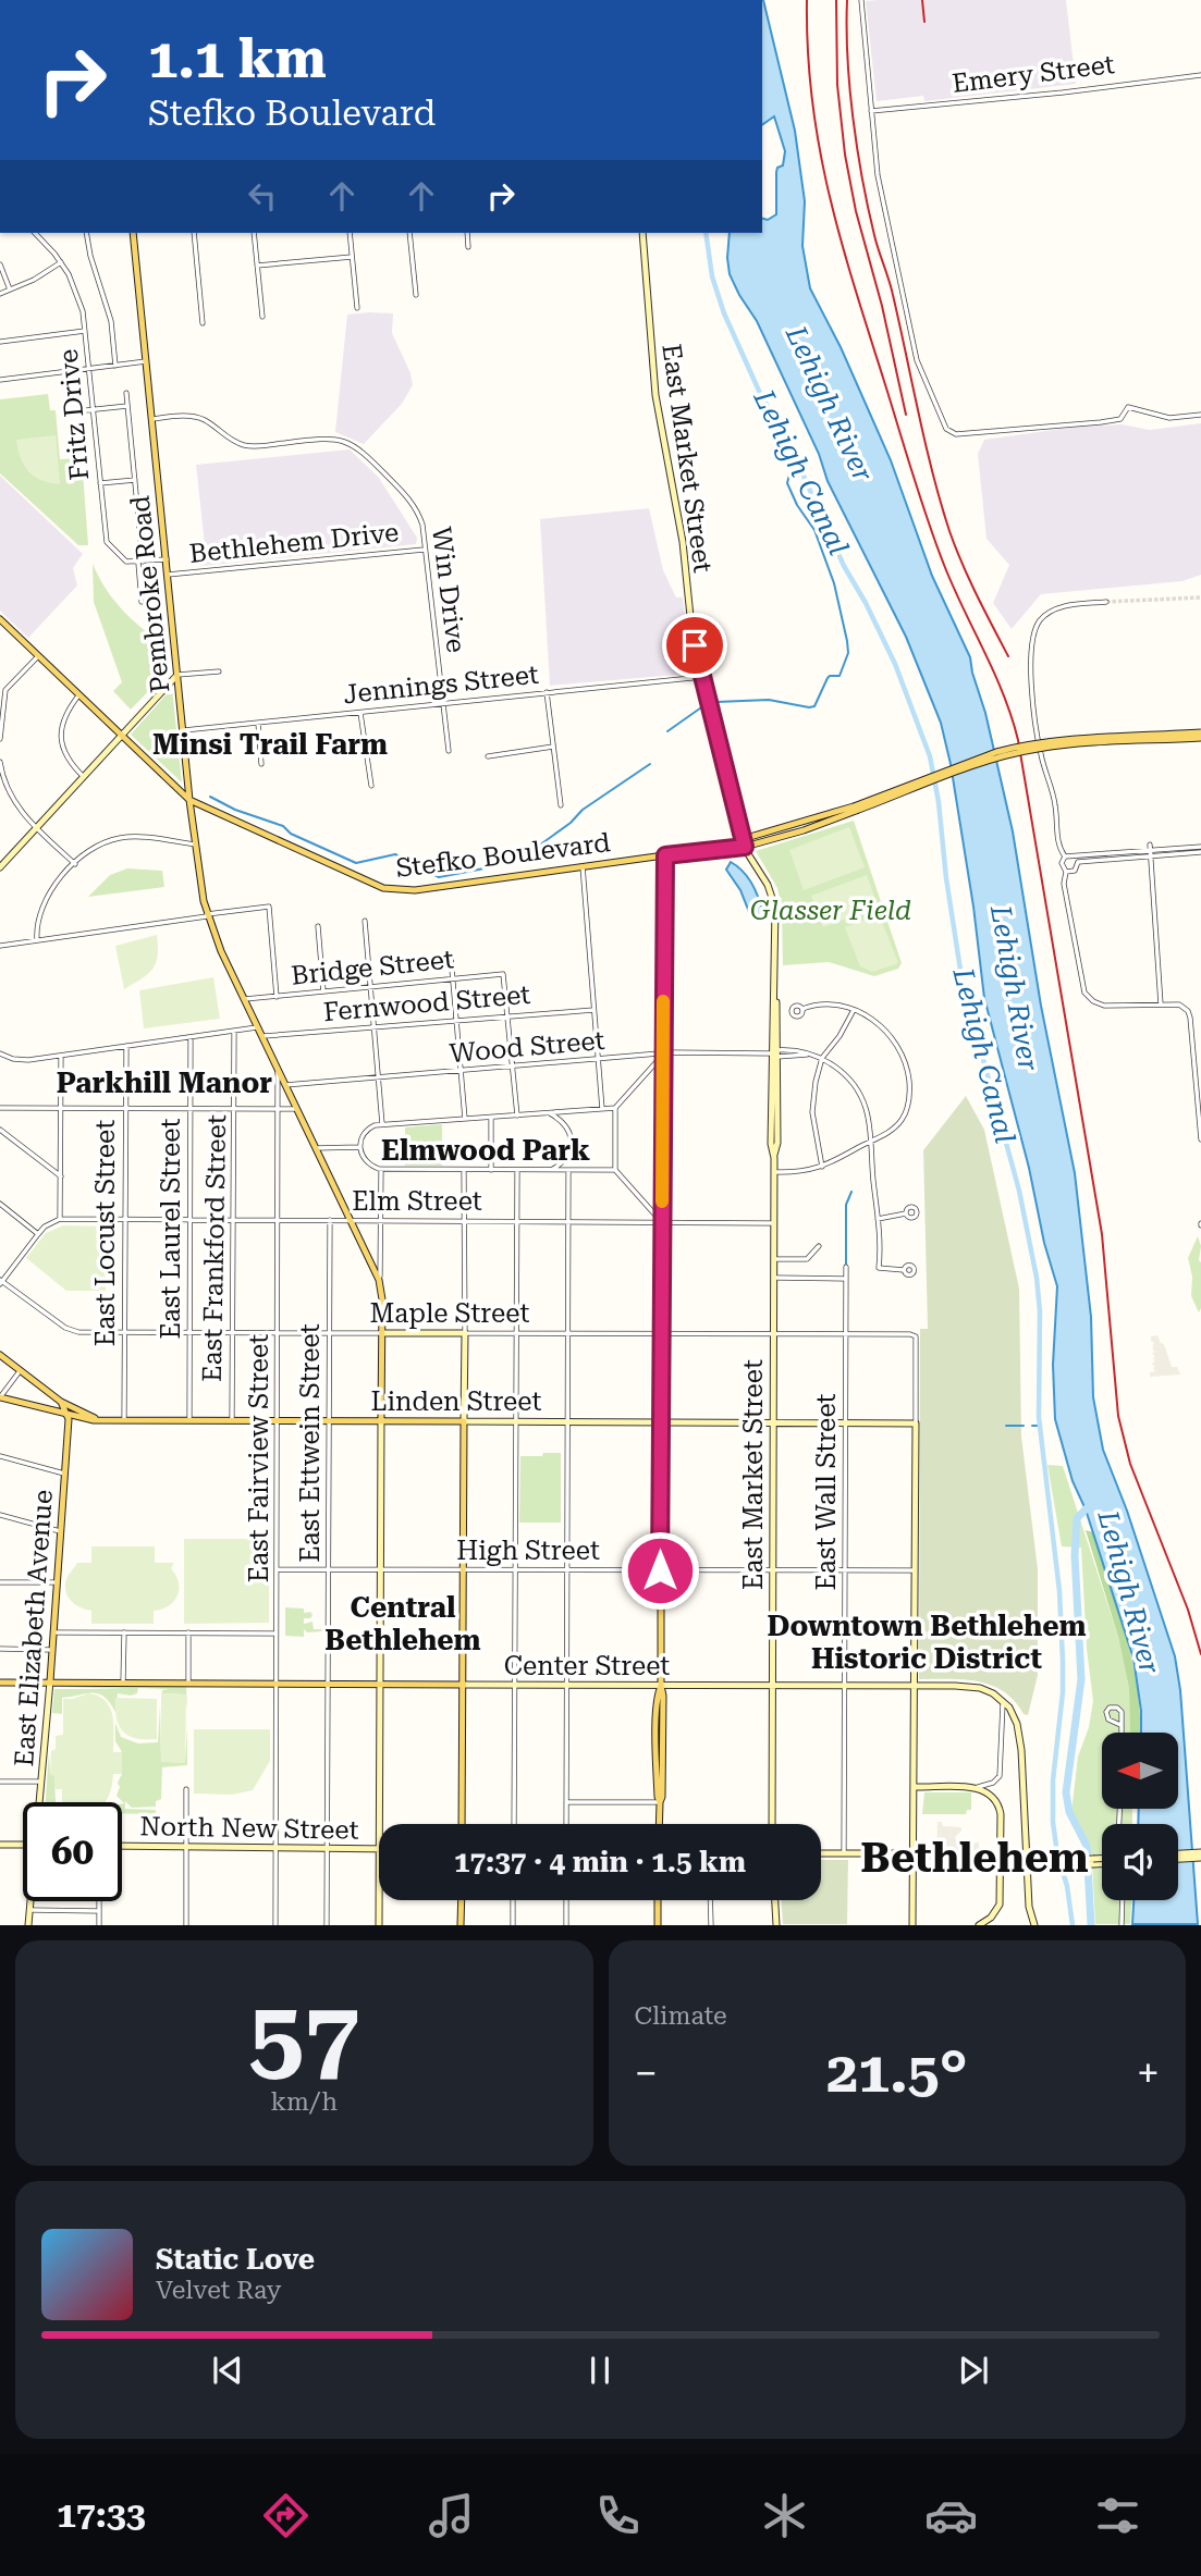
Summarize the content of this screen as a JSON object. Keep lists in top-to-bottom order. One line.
{"streets":{"main road":["Pembroke Road","Stefko Boulevard","Linden Street","East Elizabeth Avenue","Center Street"],"street":["Emery Street","Fritz Drive","East Market Street","Bethlehem Drive","Win Drive","Jennings Street","Bridge Street","Fernwood Street","Wood Street","Elm Street","East Laurel Street","East Locust Street","East Frankford Street","Maple Street","East Ettwein Street","East Fairview Street","East Wall Street","High Street","North New Street"]},"crossings":[["East Market Street","Jennings Street"],["East Market Street","Stefko Boulevard"],["East Market Street","Wood Street"],["East Market Street","Elm Street"],["East Market Street","Maple Street"],["East Market Street","Linden Street"],["East Market Street","High Street"],["East Market Street","Center Street"],["Bethlehem Drive","Win Drive"],["Bethlehem Drive","Pembroke Road"],["Win Drive","Pembroke Road"],["Win Drive","Jennings Street"],["Pembroke Road","Jennings Street"],["Pembroke Road","Stefko Boulevard"],["Pembroke Road","Bridge Street"],["Pembroke Road","Fernwood Street"],["Pembroke Road","Wood Street"],["Pembroke Road","Elm Street"],["Pembroke Road","East Fairview Street"],["Bridge Street","Fernwood Street"],["Elm Street","East Laurel Street"],["Elm Street","East Locust Street"],["Elm Street","East Frankford Street"],["Elm Street","East Ettwein Street"],["Elm Street","East Fairview Street"],["East Laurel Street","Maple Street"],["East Laurel Street","Linden Street"],["East Locust Street","Maple Street"],["East Locust Street","Linden Street"],["East Frankford Street","Maple Street"],["East Frankford Street","Linden Street"],["Maple Street","Linden Street"],["Maple Street","East Ettwein Street"],["Maple Street","East Fairview Street"],["Maple Street","East Wall Street"],["Linden Street","East Ettwein Street"],["Linden Street","East Fairview Street"],["Linden Street","East Wall Street"],["Linden Street","East Elizabeth Avenue"],["East Ettwein Street","High Street"],["East Ettwein Street","Center Street"],["East Ettwein Street","North New Street"],["East Fairview Street","High Street"],["East Fairview Street","Center Street"],["East Fairview Street","North New Street"],["East Wall Street","High Street"],["East Wall Street","Center Street"],["East Elizabeth Avenue","Center Street"]],"districts":["Minsi Trail Farm","Parkhill Manor","Elmwood Park","Central Bethlehem","Downtown Bethlehem Historic District","Bethlehem"],"water":["Lehigh River","Lehigh Canal"],"parks":["Glasser Field"],"north":"left","page":{"turn":["1.1 km","Stefko Boulevard"],"limit":"60","trip":"17:37 · 4 min · 1.5 km","tile":[["57","km/h"],"Climate"],"heat":["−","21.5°","+"],"song":["Static Love","Velvet Ray"],"tabs":"17:33"}}
